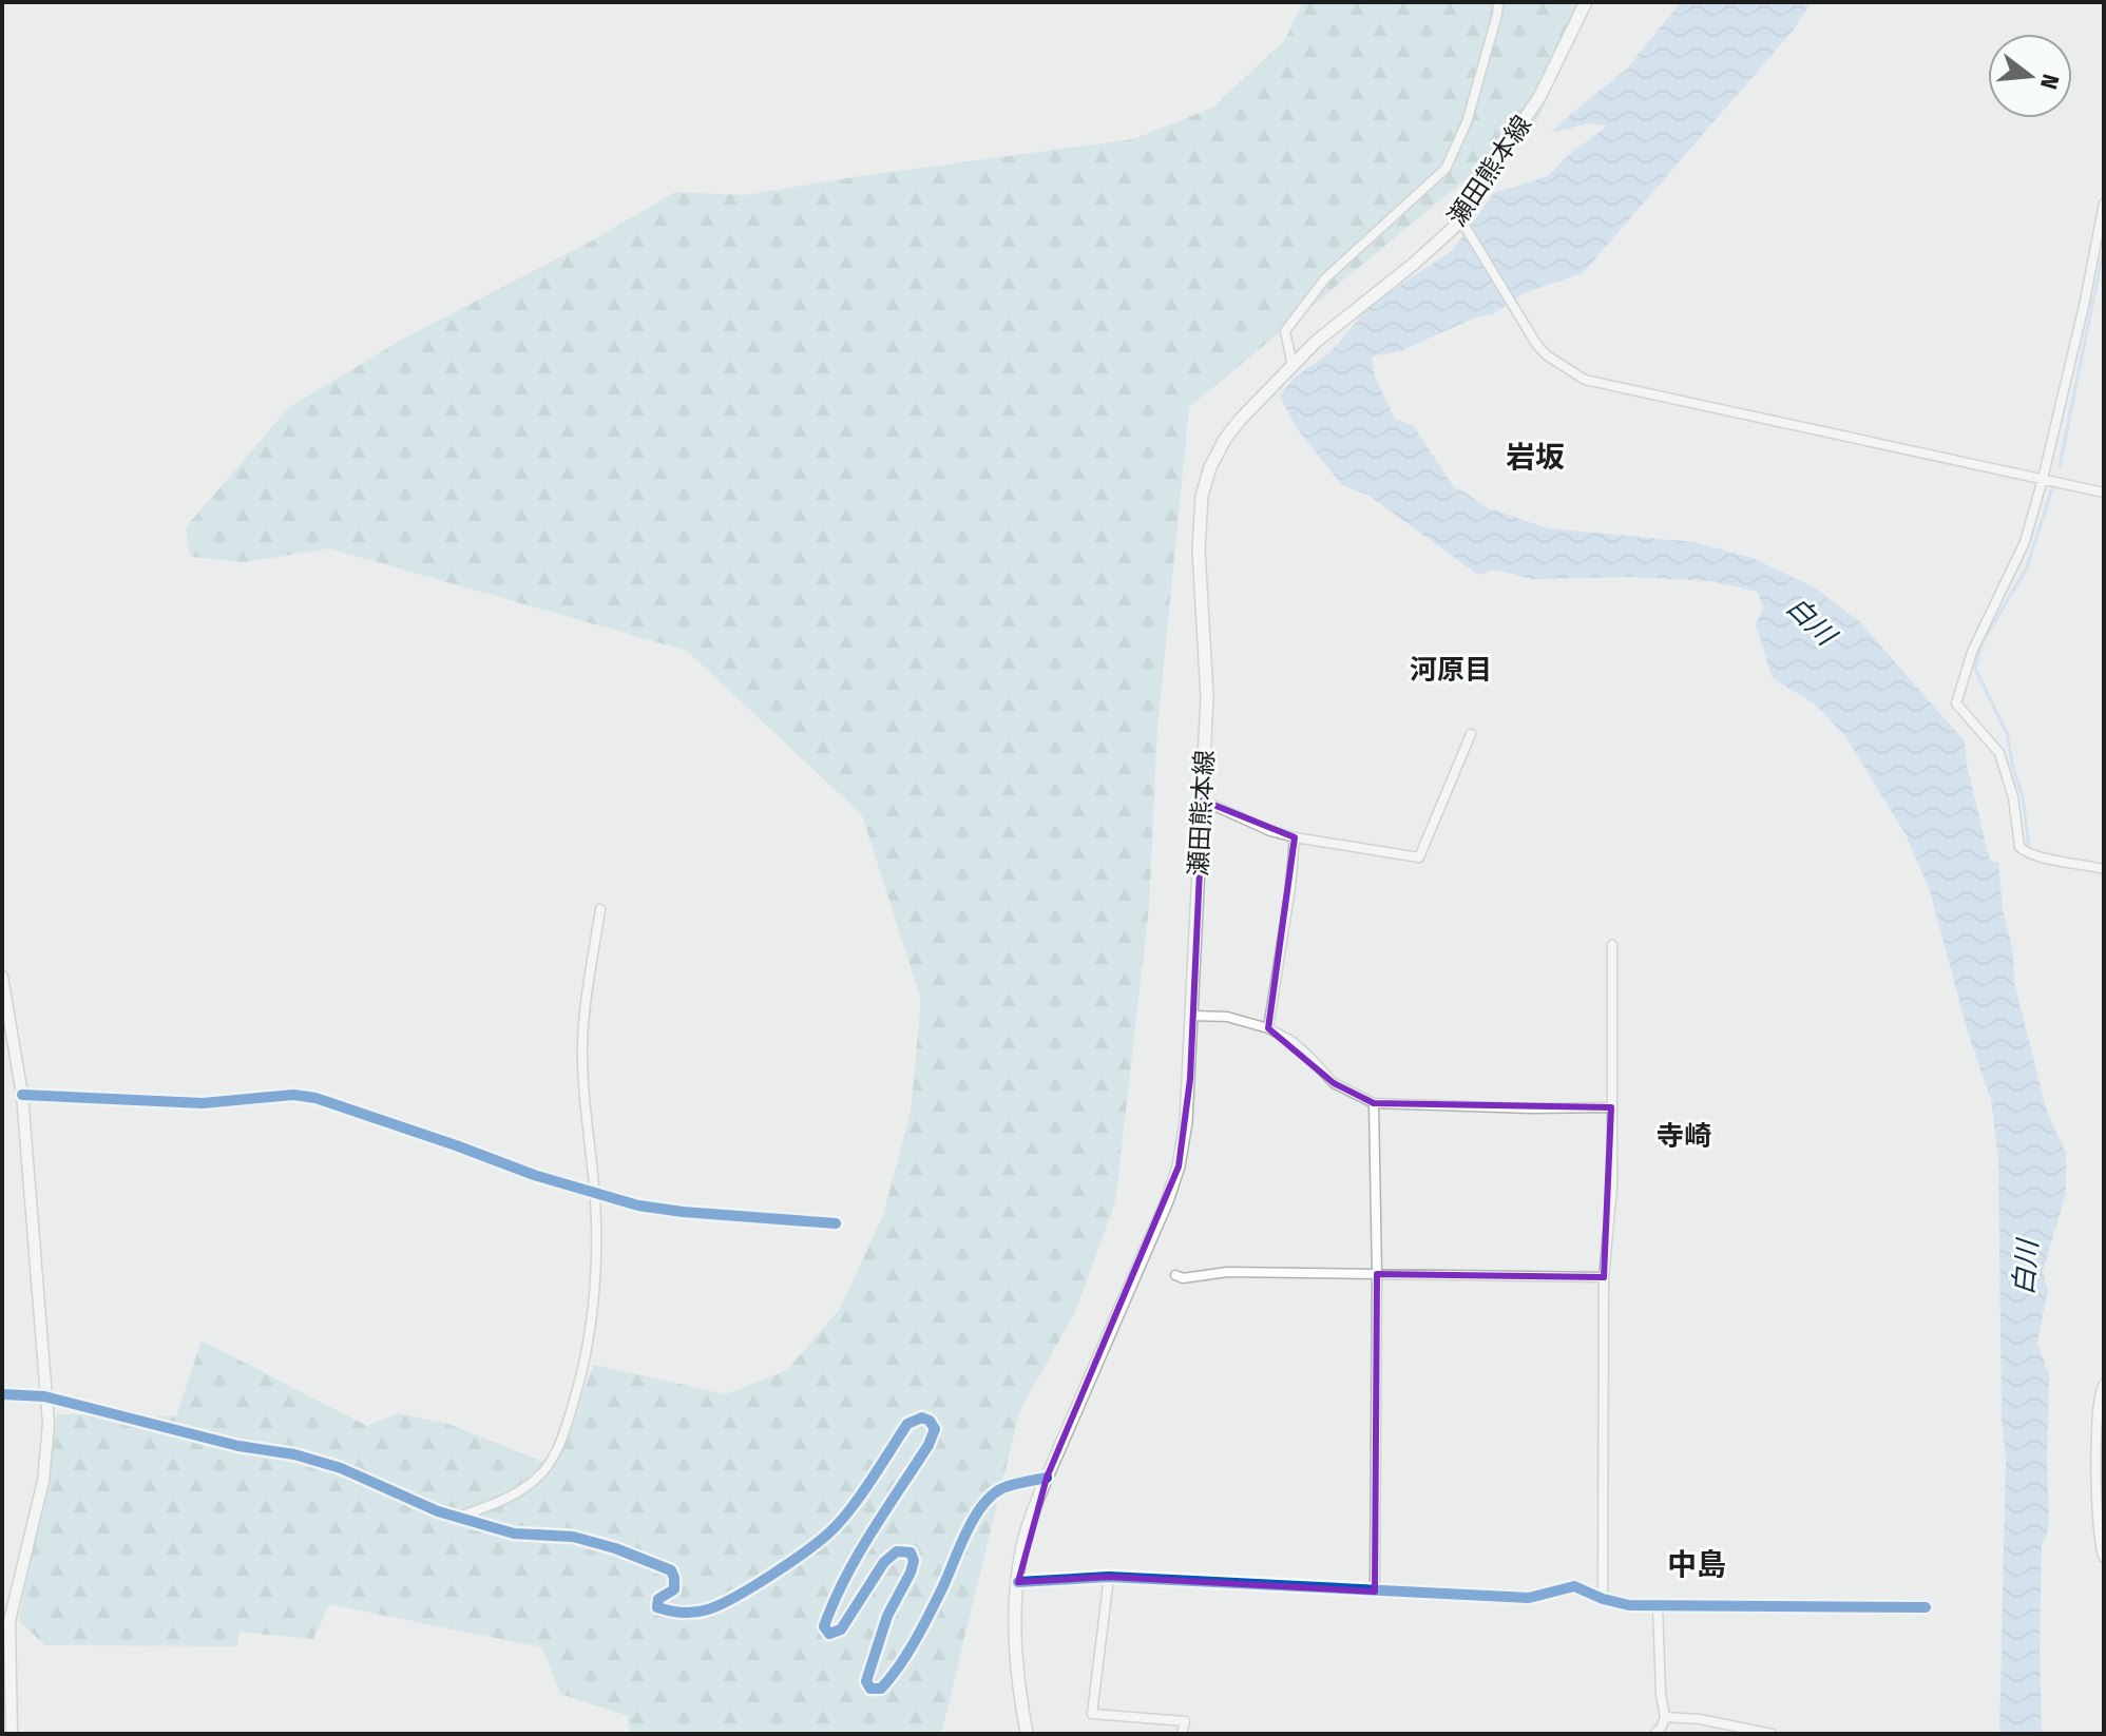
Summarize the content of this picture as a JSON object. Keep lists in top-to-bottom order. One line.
{"streets":{"main road":["瀬田熊本線"]},"districts":["岩坂","河原目","寺崎","中島"],"water":["白川"],"north":"right"}
